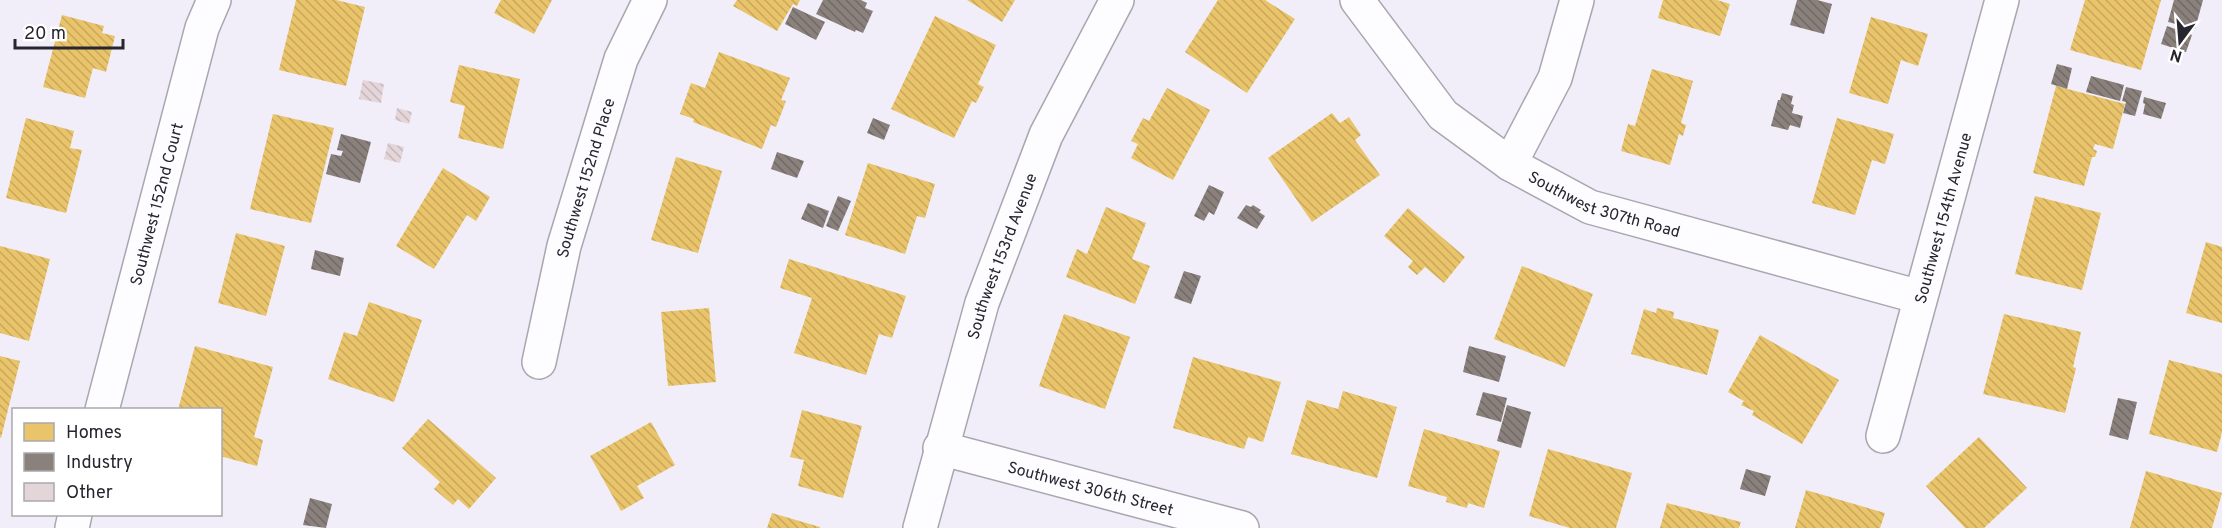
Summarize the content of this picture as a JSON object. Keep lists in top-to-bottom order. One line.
{"streets":{"street":["Southwest 152nd Place","Southwest 307th Road","Southwest 152nd Court","Southwest 154th Avenue","Southwest 153rd Avenue","Southwest 306th Street"]},"crossings":[["Southwest 307th Road","Southwest 154th Avenue"],["Southwest 153rd Avenue","Southwest 306th Street"]],"legend":["Homes","Industry","Other"],"scale_bar":"20 m","north":"bottom"}
